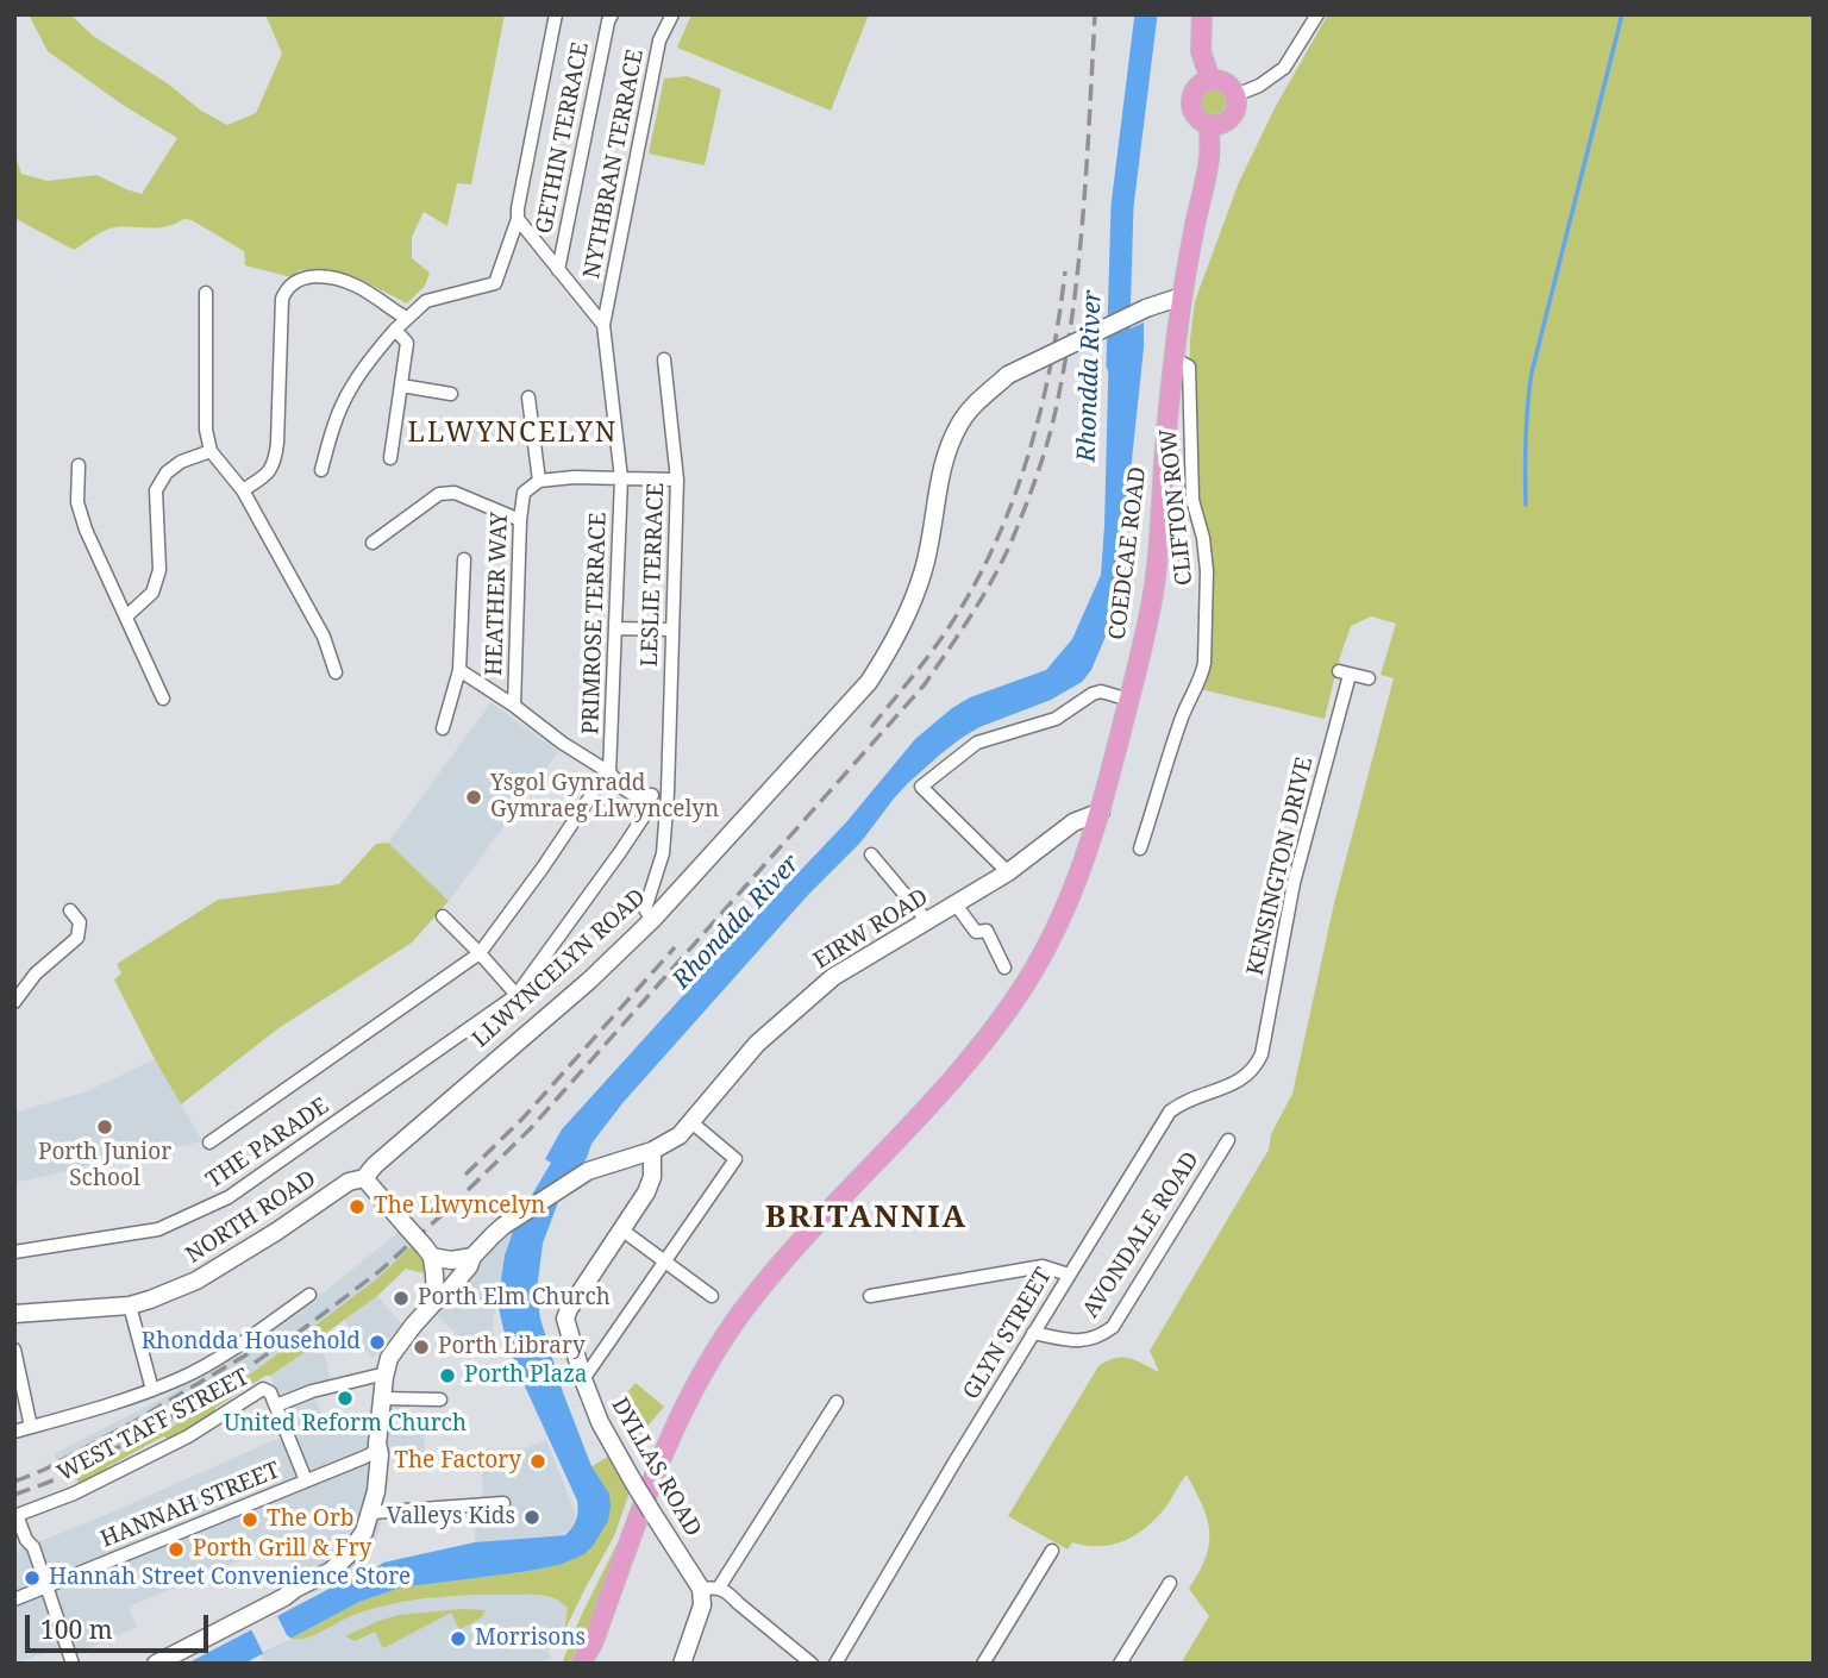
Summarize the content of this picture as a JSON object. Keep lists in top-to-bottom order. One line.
{"streets":{"main road":["COEDCAE ROAD","EIRW ROAD","LLWYNCELYN ROAD","NORTH ROAD","DYLLAS ROAD"],"street":["GETHIN TERRACE","NYTHBRAN TERRACE","CLIFTON ROW","LESLIE TERRACE","HEATHER WAY","PRIMROSE TERRACE","KENSINGTON DRIVE","THE PARADE","AVONDALE ROAD","GLYN STREET","WEST TAFF STREET","HANNAH STREET"]},"crossings":[["NYTHBRAN TERRACE","PRIMROSE TERRACE"],["CLIFTON ROW","COEDCAE ROAD"],["COEDCAE ROAD","EIRW ROAD"],["COEDCAE ROAD","LLWYNCELYN ROAD"],["LESLIE TERRACE","LLWYNCELYN ROAD"],["KENSINGTON DRIVE","GLYN STREET"],["EIRW ROAD","HANNAH STREET"],["LLWYNCELYN ROAD","NORTH ROAD"],["AVONDALE ROAD","GLYN STREET"],["WEST TAFF STREET","HANNAH STREET"]],"districts":["LLWYNCELYN","BRITANNIA"],"water":["Rhondda River"],"places":["Ysgol Gynradd Gymraeg Llwyncelyn","Porth Junior School","The Llwyncelyn","Porth Elm Church","Rhondda Household","Porth Library","Porth Plaza","United Reform Church","The Factory","Valleys Kids","The Orb","Porth Grill & Fry","Hannah Street Convenience Store","Morrisons"],"scale_bar":"100 m"}
